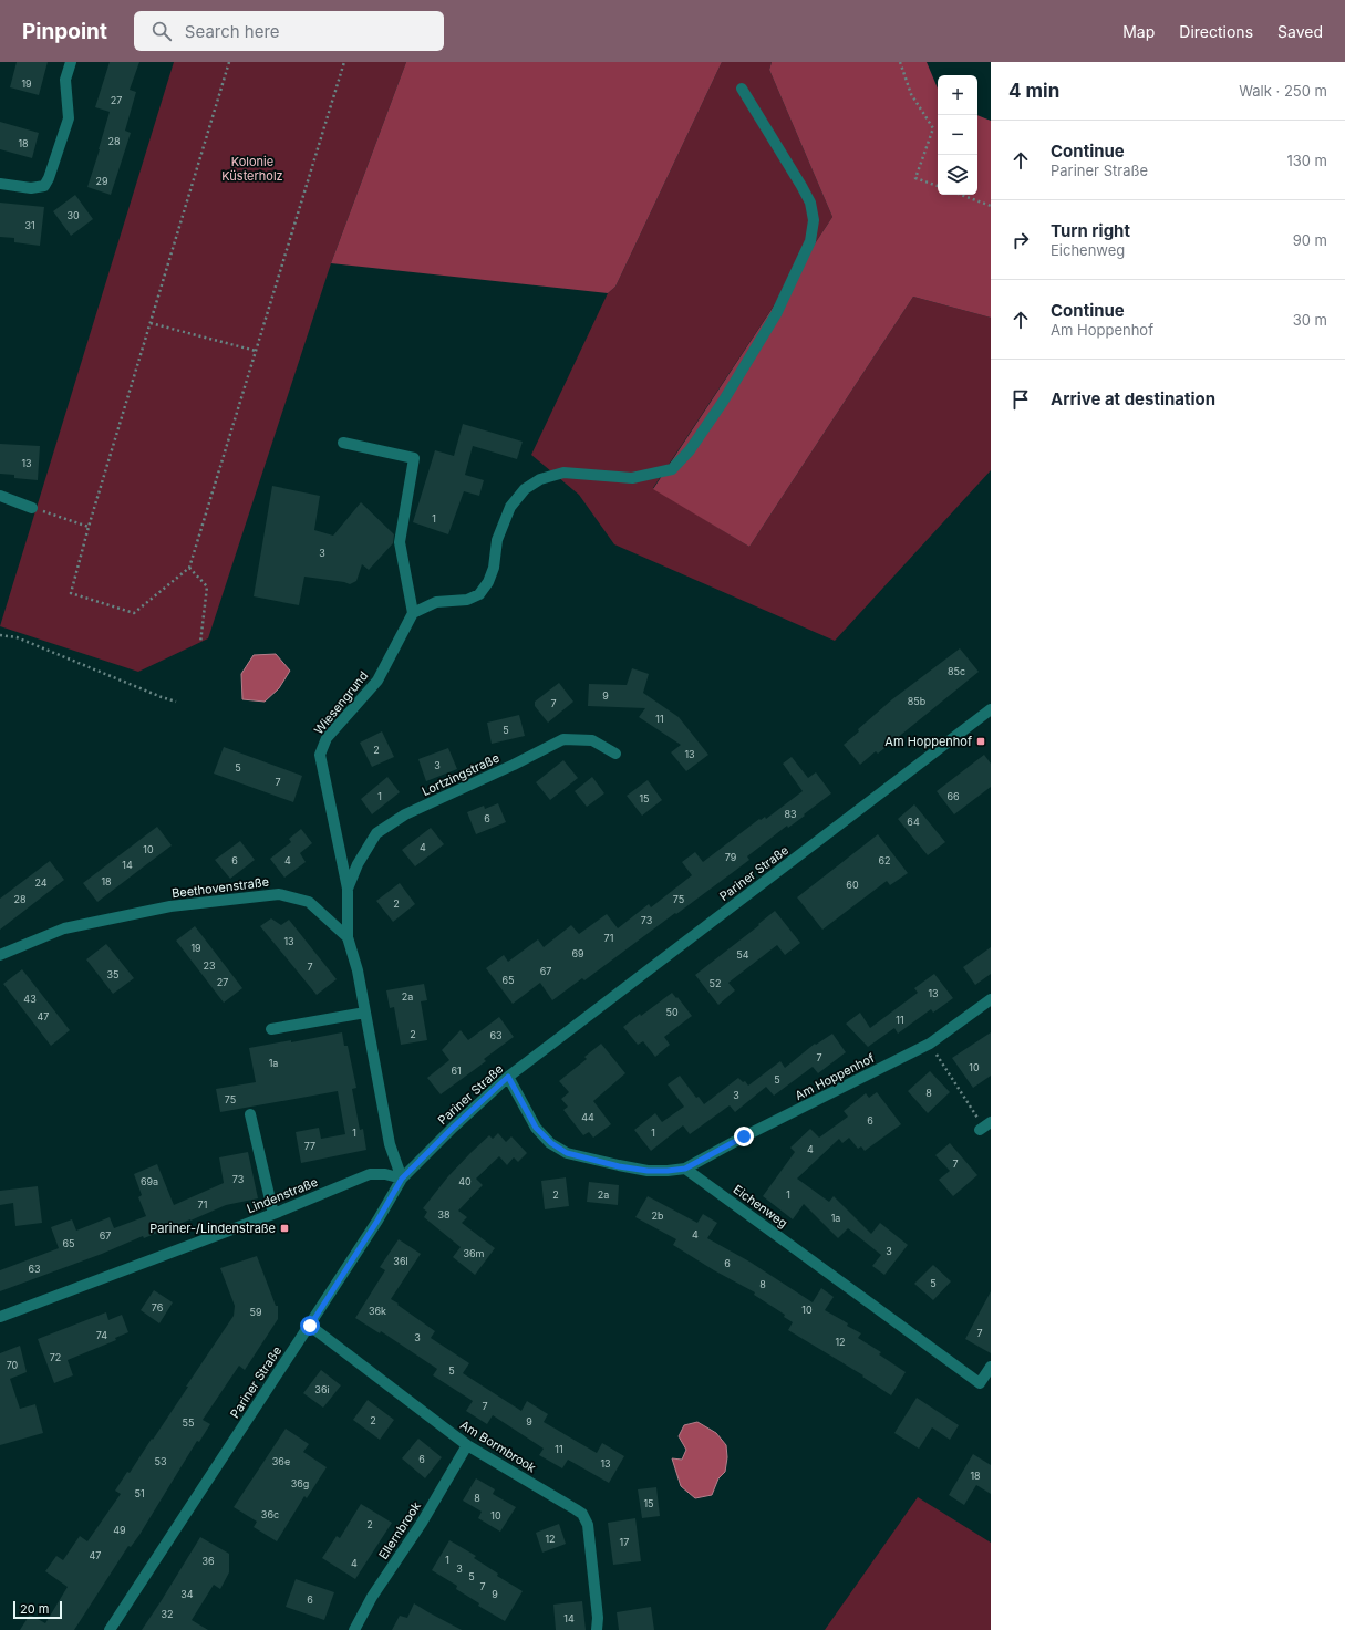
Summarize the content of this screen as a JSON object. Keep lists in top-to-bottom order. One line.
{"streets":{"street":["Wiesengrund","Lortzingstraße","Pariner Straße","Beethovenstraße","Am Hoppenhof","Lindenstraße","Eichenweg","Am Bormbrook","Ellernbrook"]},"crossings":[["Wiesengrund","Lortzingstraße"],["Wiesengrund","Beethovenstraße"],["Pariner Straße","Lindenstraße"],["Pariner Straße","Am Bormbrook"],["Am Hoppenhof","Eichenweg"],["Am Bormbrook","Ellernbrook"]],"parks":["Kolonie Küsterholz"],"places":{"transit":["Am Hoppenhof","Pariner-/Lindenstraße"]},"house_numbers":["19","27","28","18","29","30","31","13","1","3","85c","9","85b","7","11","5","2","13","3","5","7","1","66","15","83","6","64","4","10","79","6","4","62","14","18","24","60","28","75","2","73","71","13","19","69","54","23","7","67","35","65","27","52","13","2a","43","50","47","11","2","63","7","1a","10","61","5","8","3","75","44","6","1","1","77","4","7","73","69a","40","2","2a","1","71","38","2b","1a","4","67","65","3","36m","36l","6","63","5","8","76","10","36k","59","7","74","3","12","72","70","5","36i","7","2","9","55","11","6","53","36e","13","18","36g","51","8","15","36c","10","2","49","12","17","47","1","36","4","3","5","7","34","9","6","32","14"],"scale_bar":"20 m","page":{"header":"Pinpoint","search":"Search here","nav":["Map","Directions","Saved"],"heading":["4 min","Walk · 250 m"],"map_buttons":["+","−"],"list":[["Continue","Pariner Straße","130 m"],["Turn right","Eichenweg","90 m"],["Continue","Am Hoppenhof","30 m"],"Arrive at destination"],"scale":"20 m"}}
